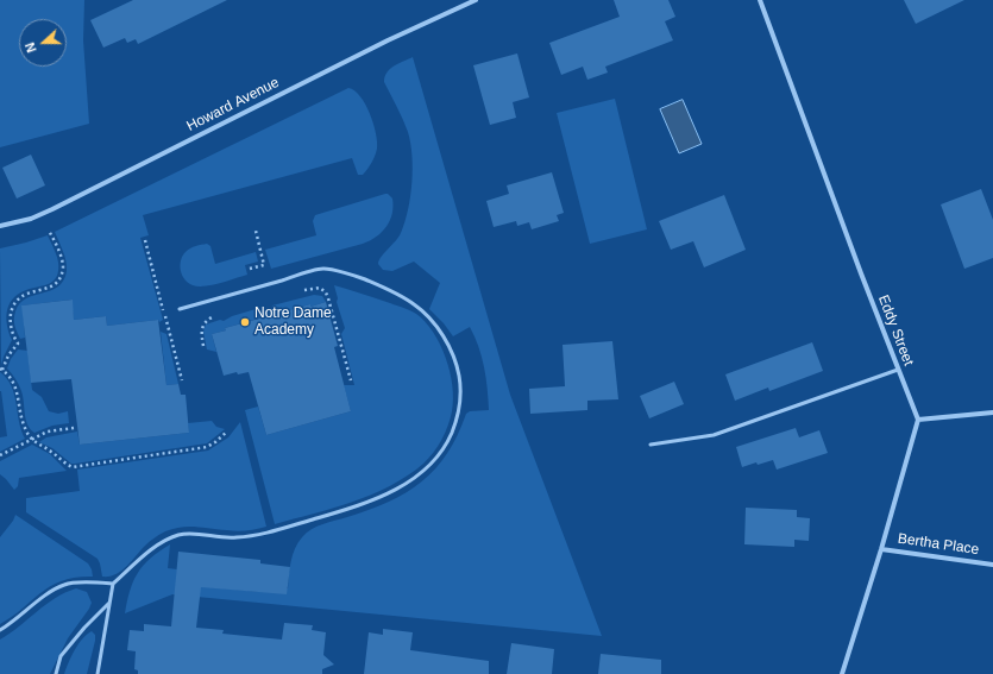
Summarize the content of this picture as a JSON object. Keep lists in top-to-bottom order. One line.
{"streets":{"street":["Howard Avenue","Eddy Street","Bertha Place"]},"places":["Notre Dame Academy"],"north":"left"}
